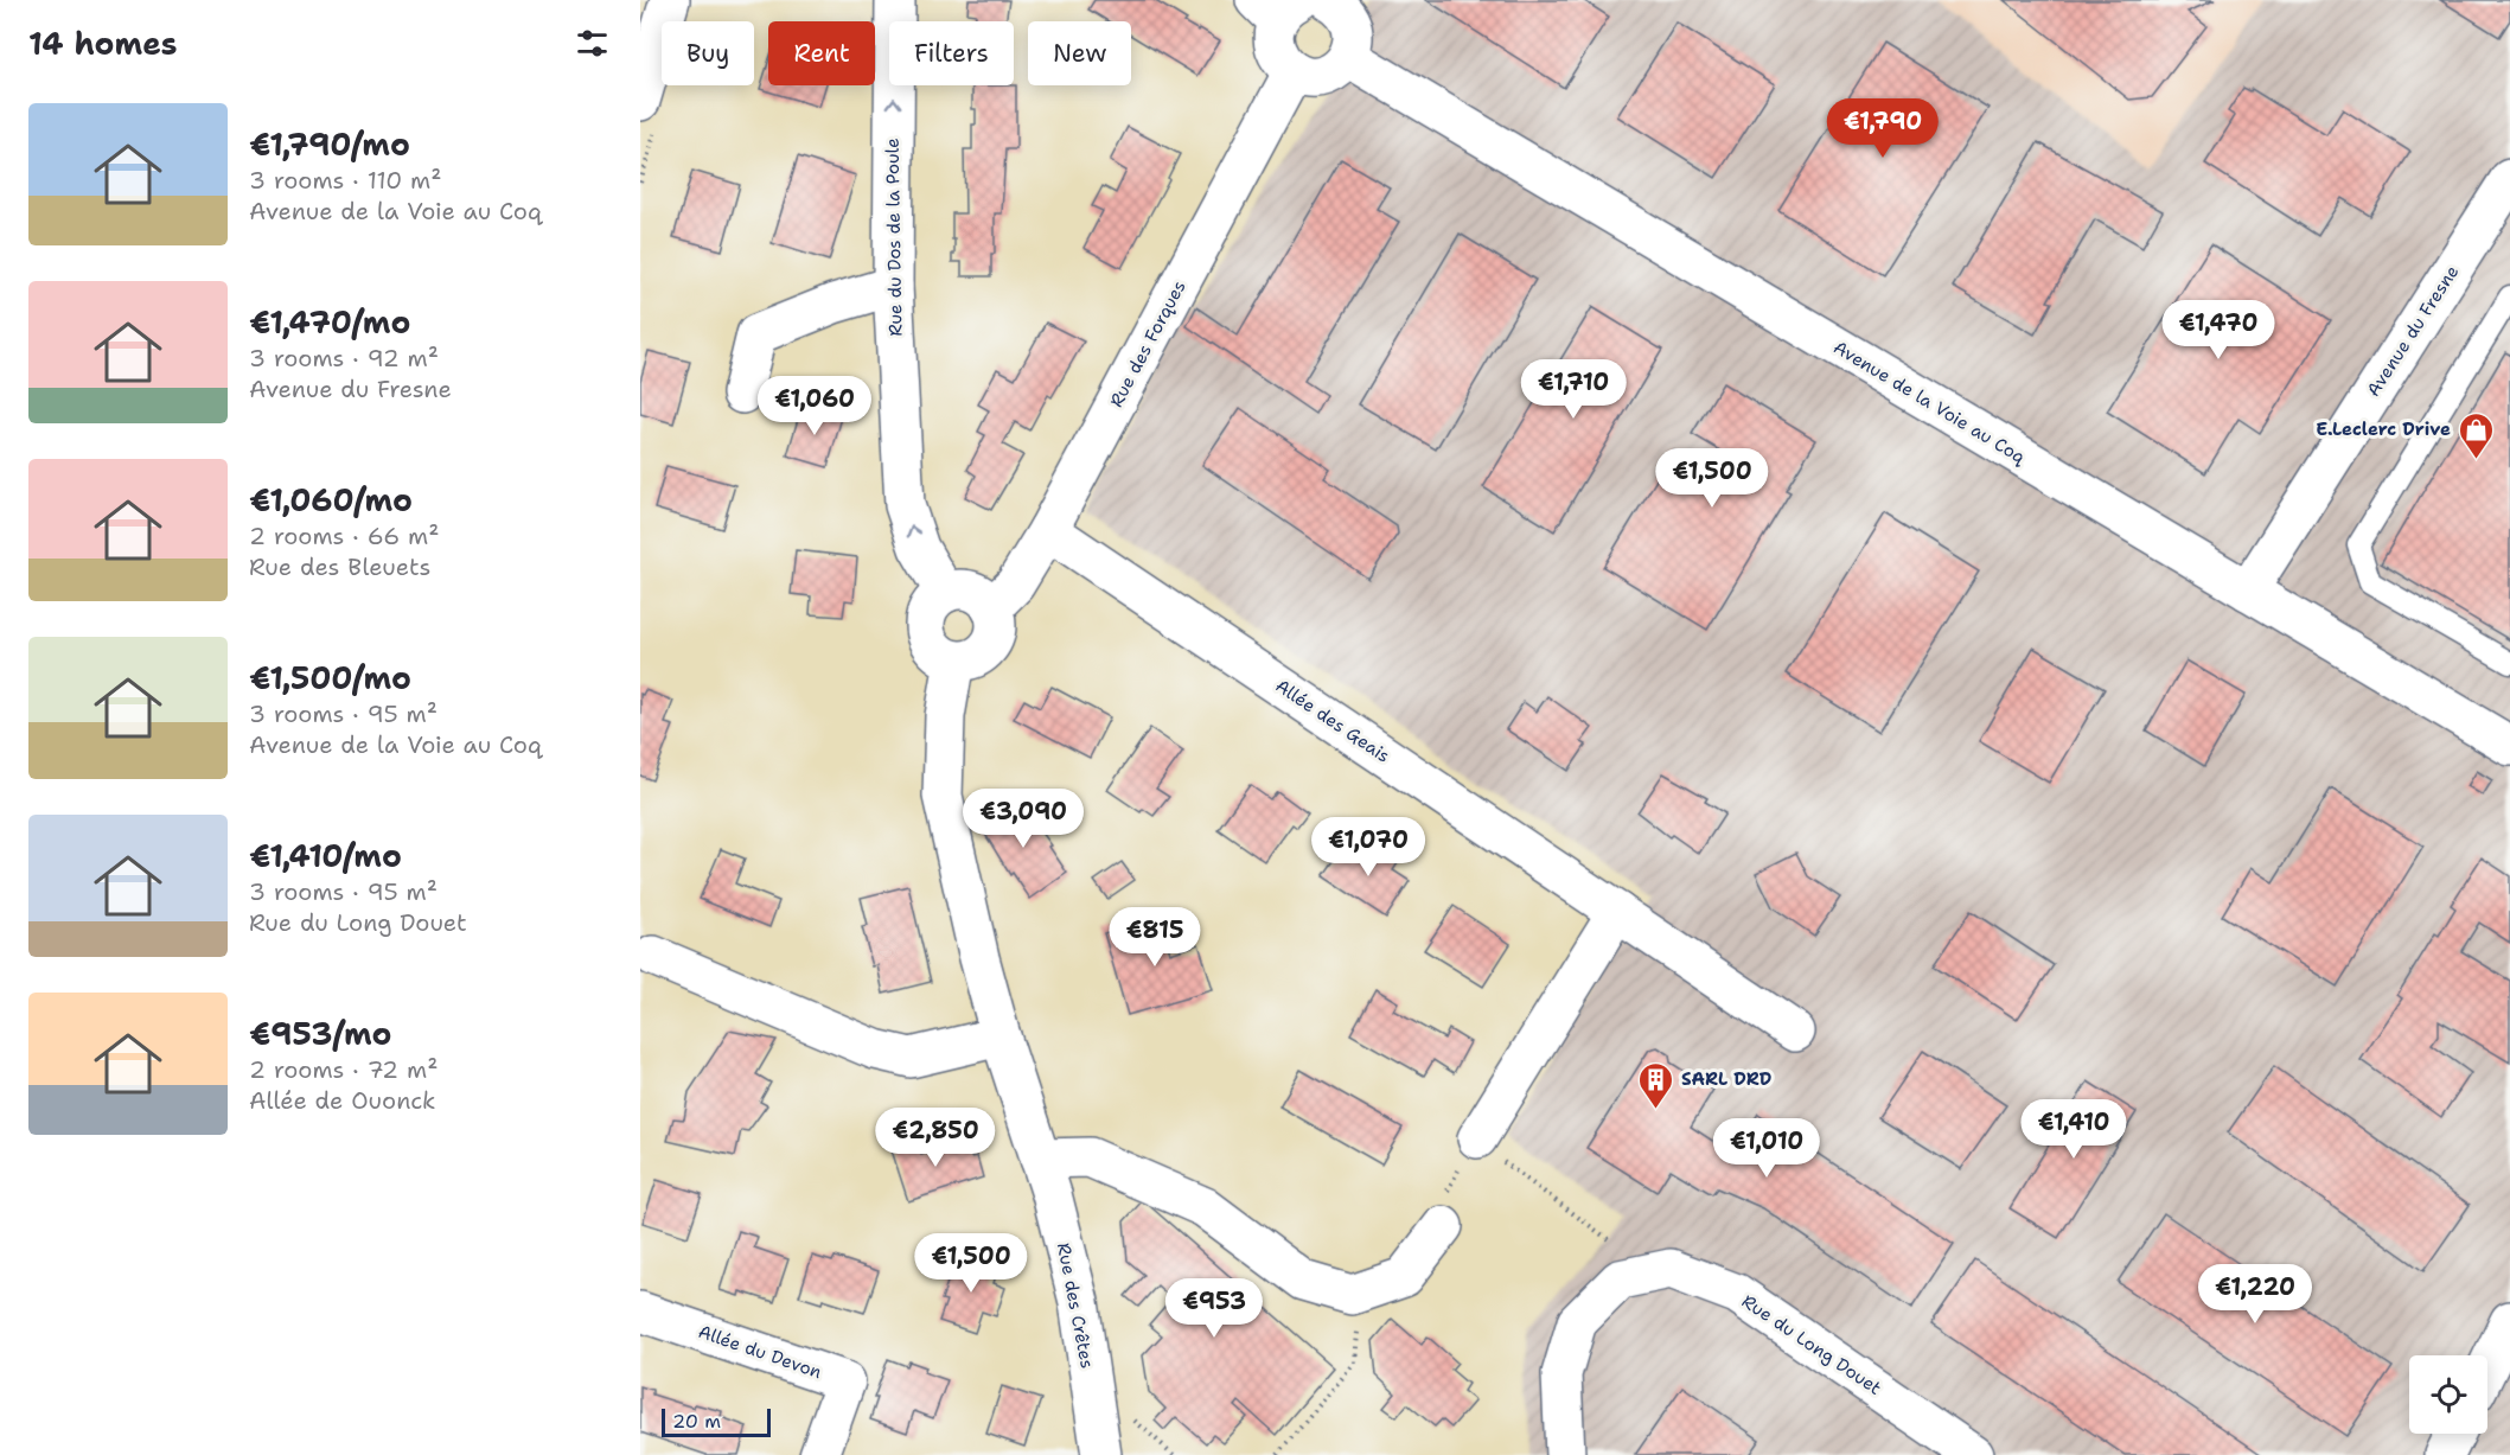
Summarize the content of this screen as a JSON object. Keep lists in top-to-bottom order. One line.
{"streets":{"street":["Rue du Dos de la Poule","Avenue du Fresne","Rue des Forques","Avenue de la Voie au Coq","Allée des Geais","Rue des Crêtes","Rue du Long Douet","Allée du Devon"]},"crossings":[["Rue du Dos de la Poule","Rue des Forques"],["Rue du Dos de la Poule","Rue des Crêtes"],["Avenue du Fresne","Avenue de la Voie au Coq"],["Rue des Forques","Allée des Geais"],["Rue des Forques","Rue des Crêtes"]],"one_way":["Rue du Dos de la Poule"],"places":{"shop":["E.Leclerc Drive"],"building":["SARL DRD"]},"scale_bar":"20 m","page":{"heading":"14 homes","chip":["Buy","Rent","Filters","New"],"list":[{"name":"€1,790/mo","note":"3 rooms · 110 m² · Avenue de la Voie au Coq"},{"name":"€1,470/mo","note":"3 rooms · 92 m² · Avenue du Fresne"},{"name":"€1,060/mo","note":"2 rooms · 66 m² · Rue des Bleuets"},{"name":"€1,500/mo","note":"3 rooms · 95 m² · Avenue de la Voie au Coq"},{"name":"€1,410/mo","note":"3 rooms · 95 m² · Rue du Long Douet"},{"name":"€953/mo","note":"2 rooms · 72 m² · Allée de Ouonck"}],"price":["€1,790","€1,470","€1,710","€1,060","€1,500","€3,090","€1,070","€815","€1,410","€2,850","€1,010","€1,500","€1,220","€953"],"scale":"20 m"}}
